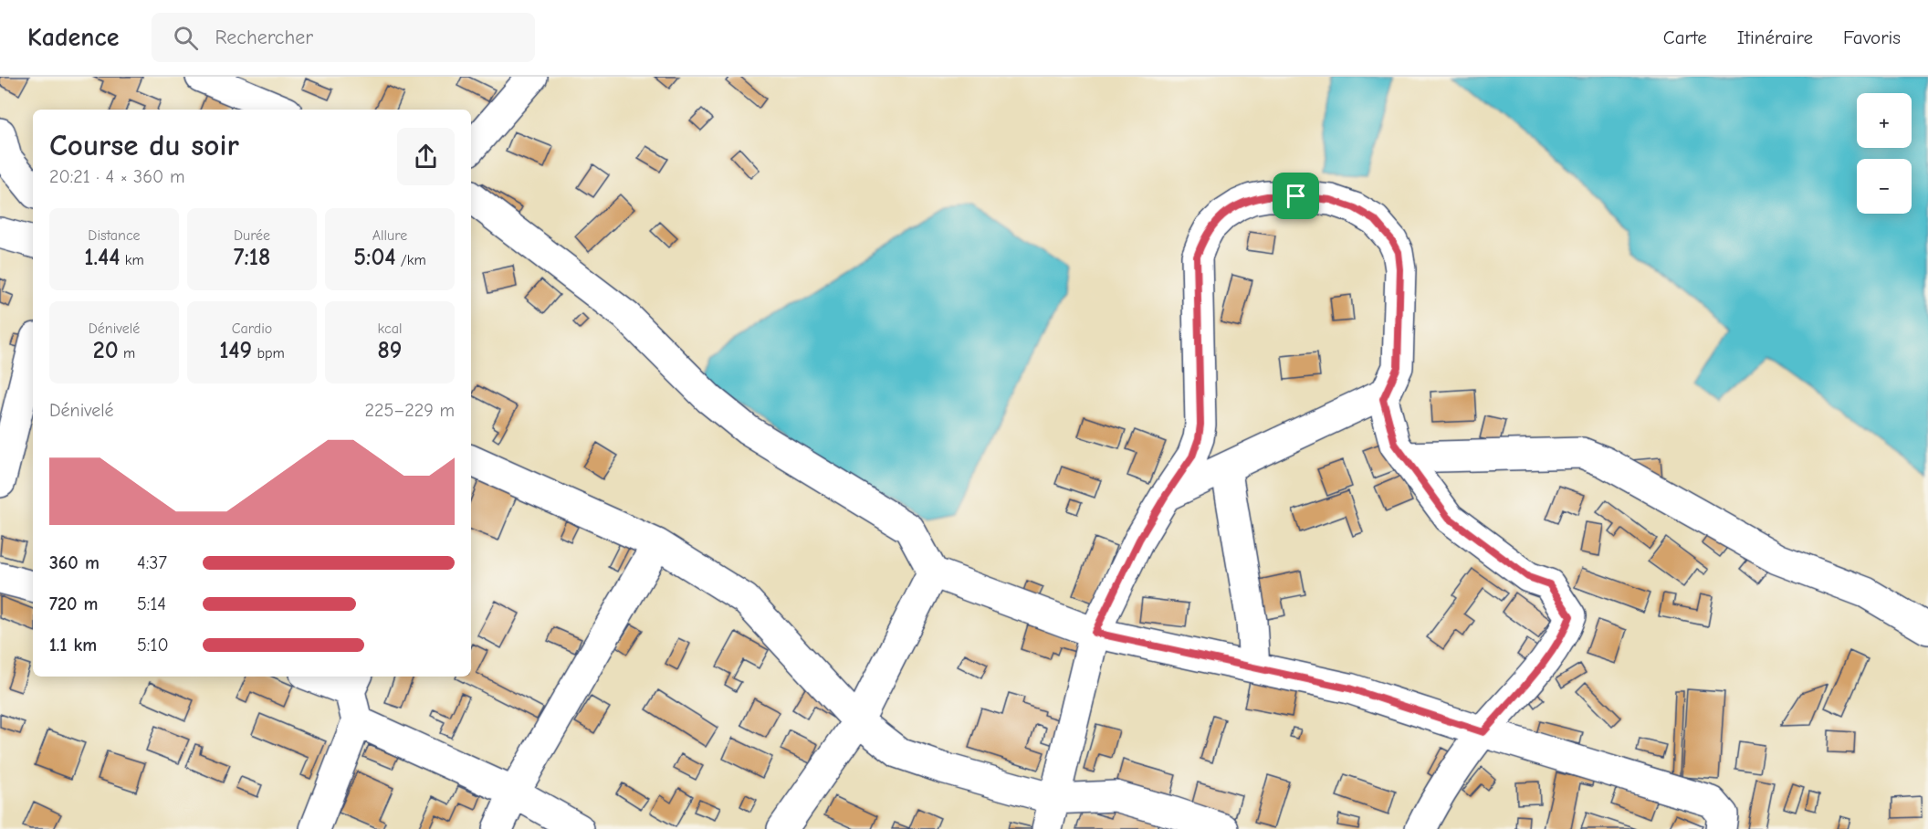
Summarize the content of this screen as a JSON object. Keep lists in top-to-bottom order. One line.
{"page":{"header":"Kadence","search":"Rechercher","nav":["Carte","Itinéraire","Favoris"],"map_buttons":["+","−"],"heading":["Course du soir","20:21 · 4 × 360 m"],"stats":[["Distance","1.44 km"],["Durée","7:18"],["Allure","5:04 /km"],["Dénivelé","20 m"],["Cardio","149 bpm"],["kcal","89"]],"chart":["Dénivelé","225–229 m"],"list":[{"name":"360 m","note":"4:37"},{"name":"720 m","note":"5:14"},{"name":"1.1 km","note":"5:10"}]}}
